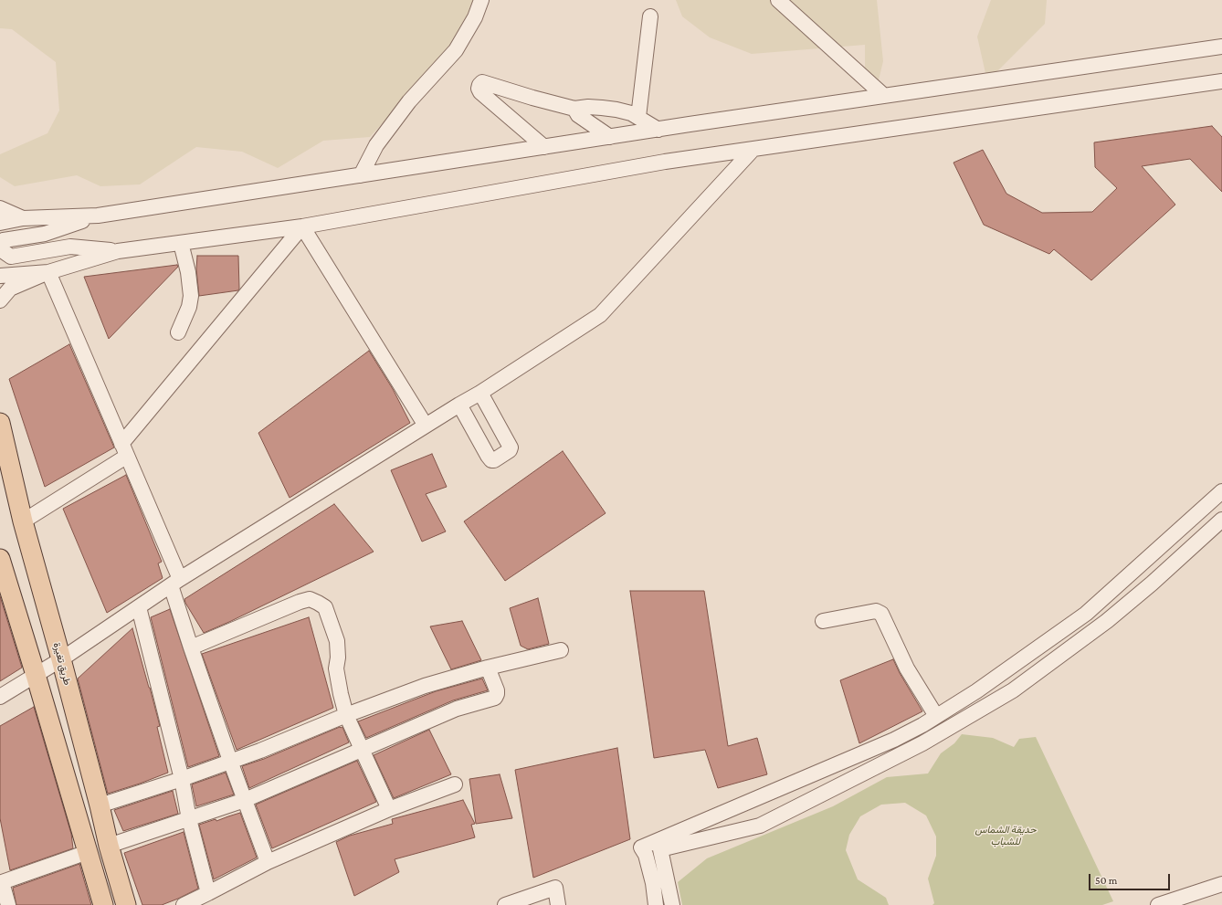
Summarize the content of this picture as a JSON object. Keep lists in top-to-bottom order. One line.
{"streets":{"main road":["طريق تغيرة"]},"parks":["حديقة الشماس للشباب"],"scale_bar":"50 m"}
